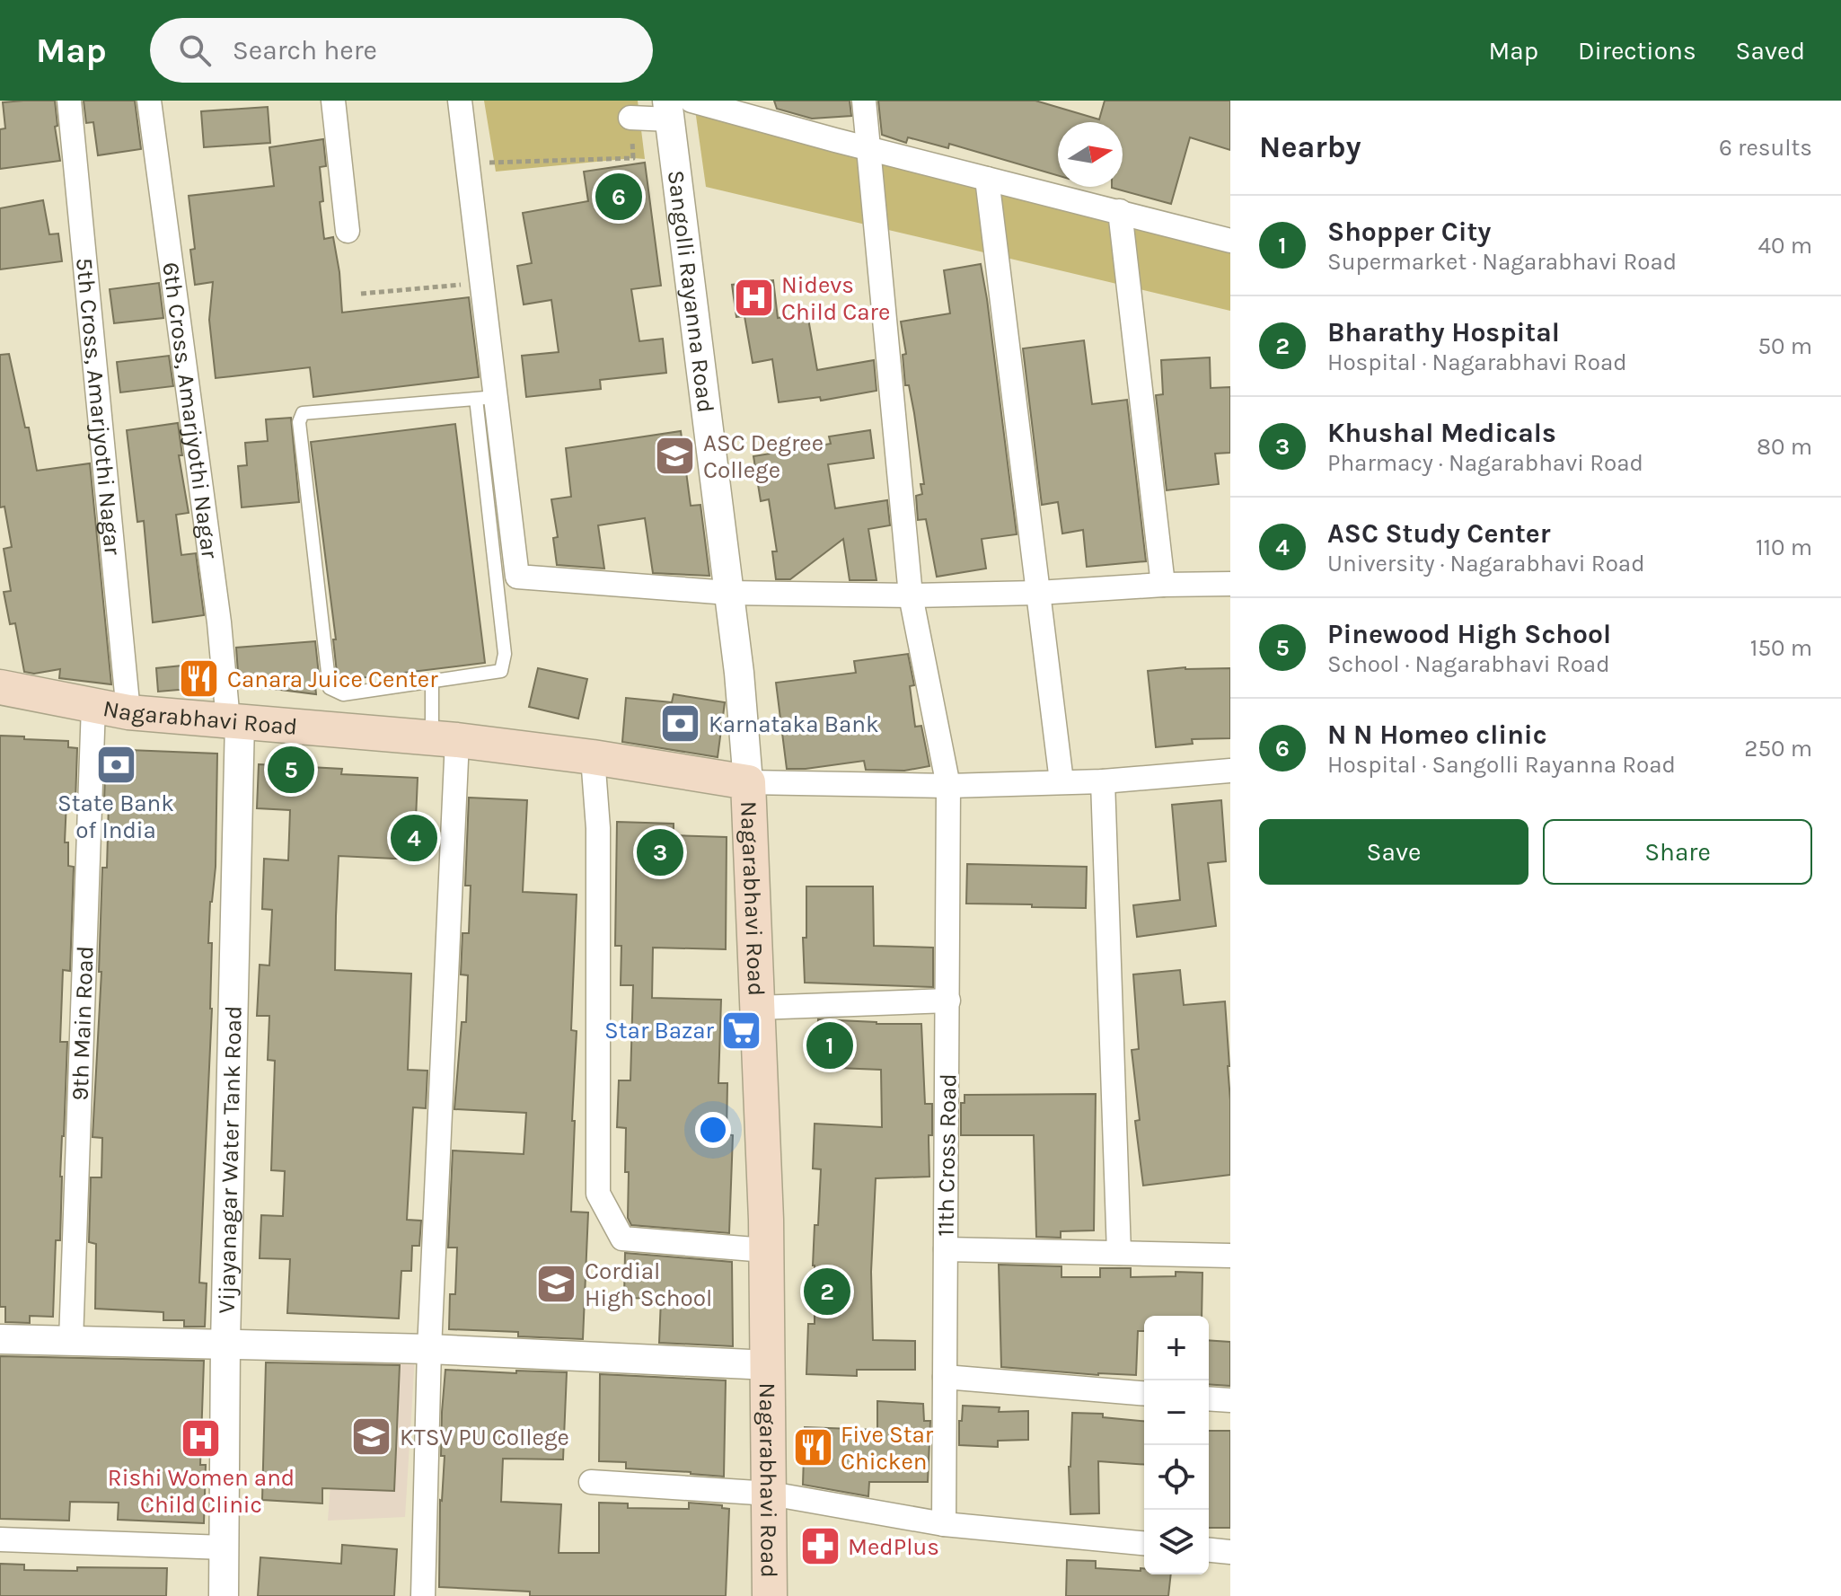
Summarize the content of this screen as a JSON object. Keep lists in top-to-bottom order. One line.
{"streets":{"main road":["Nagarabhavi Road"],"street":["Sangolli Rayanna Road","5th Cross, Amarjyothi Nagar","6th Cross, Amarjyothi Nagar","9th Main Road","11th Cross Road","Vijayanagar Water Tank Road"]},"crossings":[["Sangolli Rayanna Road","Nagarabhavi Road"],["5th Cross, Amarjyothi Nagar","Nagarabhavi Road"],["6th Cross, Amarjyothi Nagar","Nagarabhavi Road"],["6th Cross, Amarjyothi Nagar","Vijayanagar Water Tank Road"],["Nagarabhavi Road","9th Main Road"],["Nagarabhavi Road","Vijayanagar Water Tank Road"]],"places":{"hospital":["Nidevs Child Care","Rishi Women and Child Clinic"],"school or university":["ASC Degree College","Cordial High School","KTSV PU College"],"restaurant":["Canara Juice Center","Five Star Chicken"],"bank":["Karnataka Bank","State Bank of India"],"supermarket":["Star Bazar"],"pharmacy":["MedPlus"]},"north":"right","page":{"header":"Map","search":"Search here","nav":["Map","Directions","Saved"],"heading":["Nearby","6 results"],"pins":["6","5","4","3","1","2"],"list":[{"mark":"1","name":"Shopper City","note":"Supermarket · Nagarabhavi Road","value":"40 m"},{"mark":"2","name":"Bharathy Hospital","note":"Hospital · Nagarabhavi Road","value":"50 m"},{"mark":"3","name":"Khushal Medicals","note":"Pharmacy · Nagarabhavi Road","value":"80 m"},{"mark":"4","name":"ASC Study Center","note":"University · Nagarabhavi Road","value":"110 m"},{"mark":"5","name":"Pinewood High School","note":"School · Nagarabhavi Road","value":"150 m"},{"mark":"6","name":"N N Homeo clinic","note":"Hospital · Sangolli Rayanna Road","value":"250 m"}],"buttons":["Save","Share"],"map_buttons":["+","−"]}}
